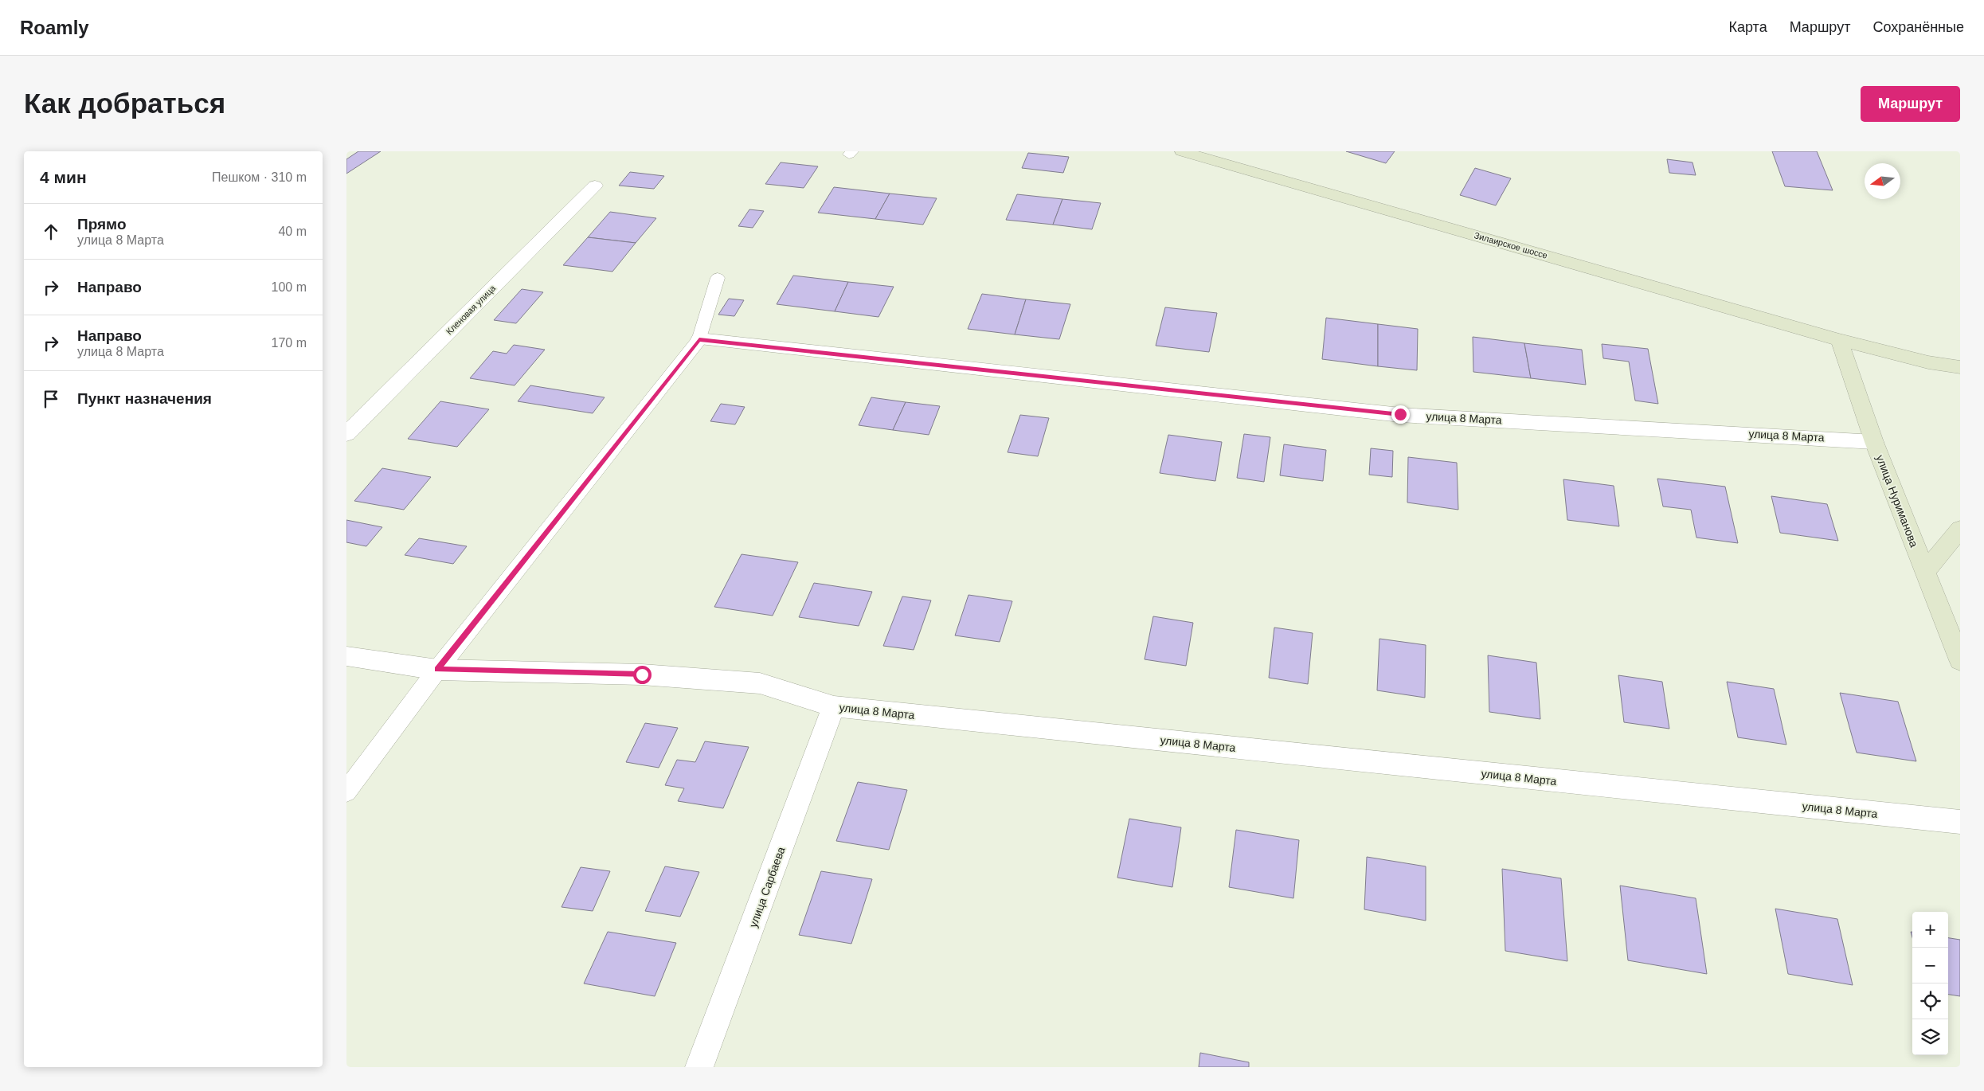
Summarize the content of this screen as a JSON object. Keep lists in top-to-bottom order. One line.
{"streets":{"main road":["Зилаирское шоссе","улица Нуриманова"],"street":["Кленовая улица","улица 8 Марта","улица Сарбаева"]},"crossings":[["Зилаирское шоссе","улица Нуриманова"],["улица 8 Марта","улица Нуриманова"],["улица 8 Марта","улица Сарбаева"]],"north":"left","page":{"header":"Roamly","nav":["Карта","Маршрут","Сохранённые"],"buttons":"Маршрут","title":"Как добраться","heading":["4 мин","Пешком · 310 m"],"list":[["Прямо","улица 8 Марта","40 m"],["Направо","100 m"],["Направо","улица 8 Марта","170 m"],"Пункт назначения"],"map_buttons":["+","−"]}}
